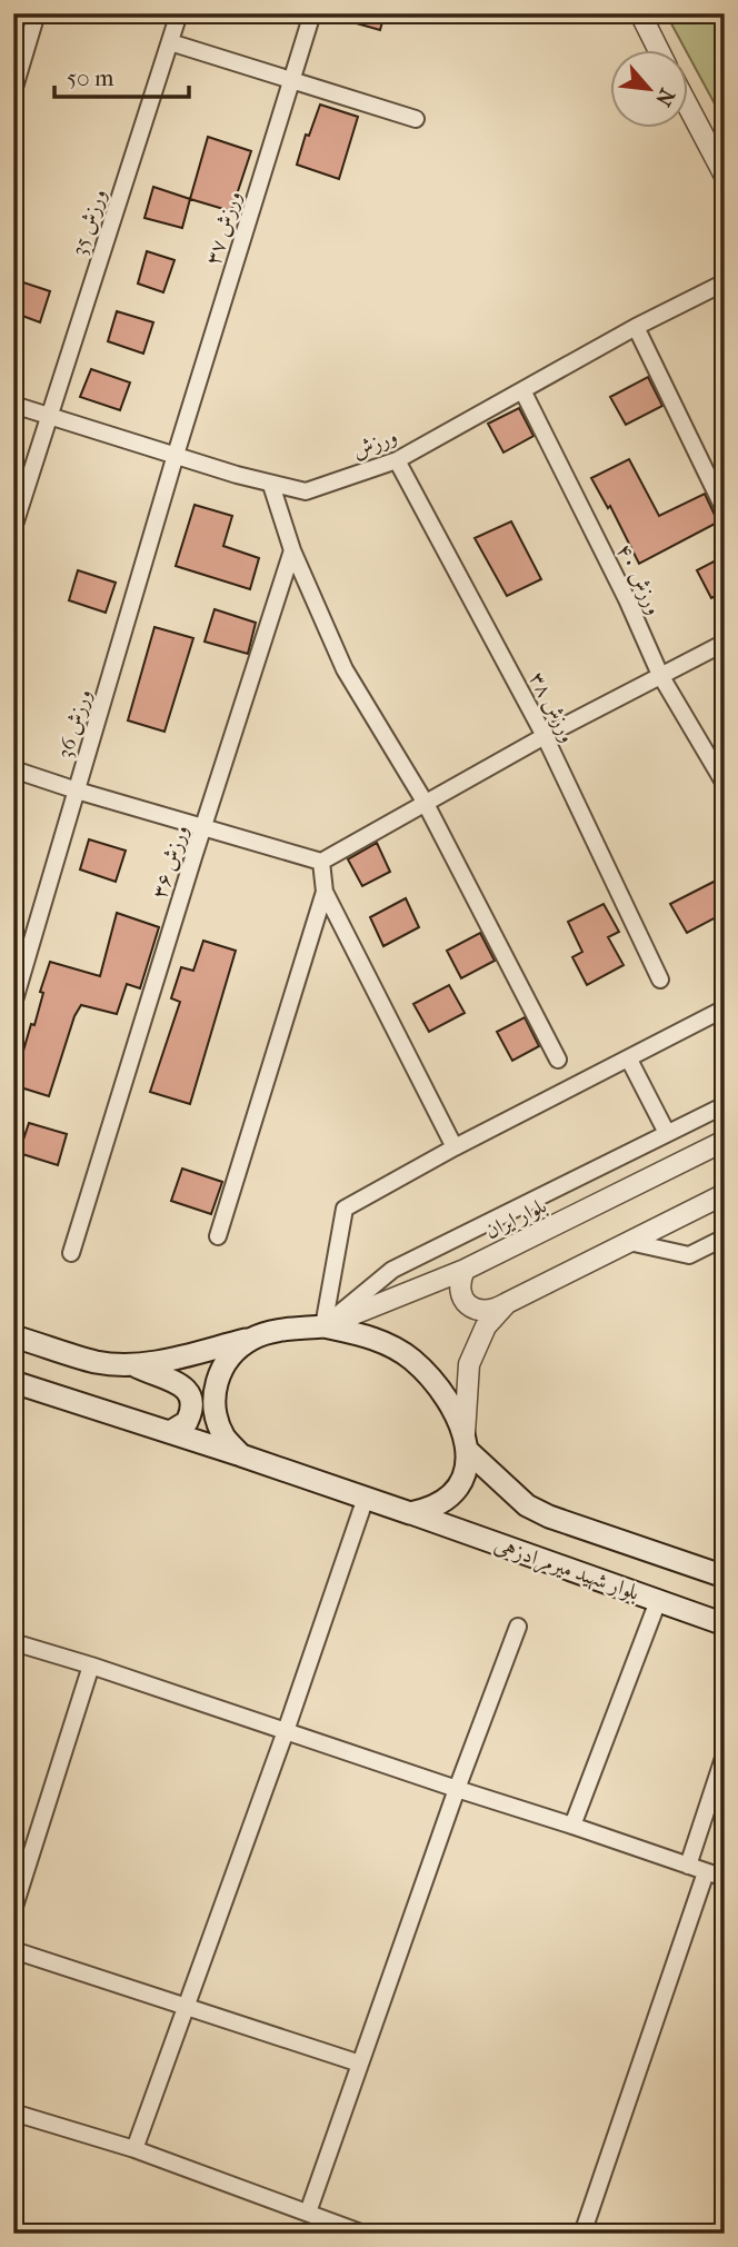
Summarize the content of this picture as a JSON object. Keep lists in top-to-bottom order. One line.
{"streets":{"main road":["بلوار شهید میرمرادزهی"],"street":["ورزش 35","ورزش ۳۷","ورزش","ورزش ۴۰","ورزش ۳۸","ورزش 36","ورزش ۳۶","بلوار ایران"]},"crossings":[["ورزش 35","ورزش"],["ورزش ۳۷","ورزش"],["ورزش ۳۷","ورزش 36"],["ورزش","ورزش ۴۰"],["ورزش","ورزش ۳۸"],["ورزش","ورزش 36"],["بلوار ایران","بلوار شهید میرمرادزهی"]],"scale_bar":"50 m","north":"bottom right"}
